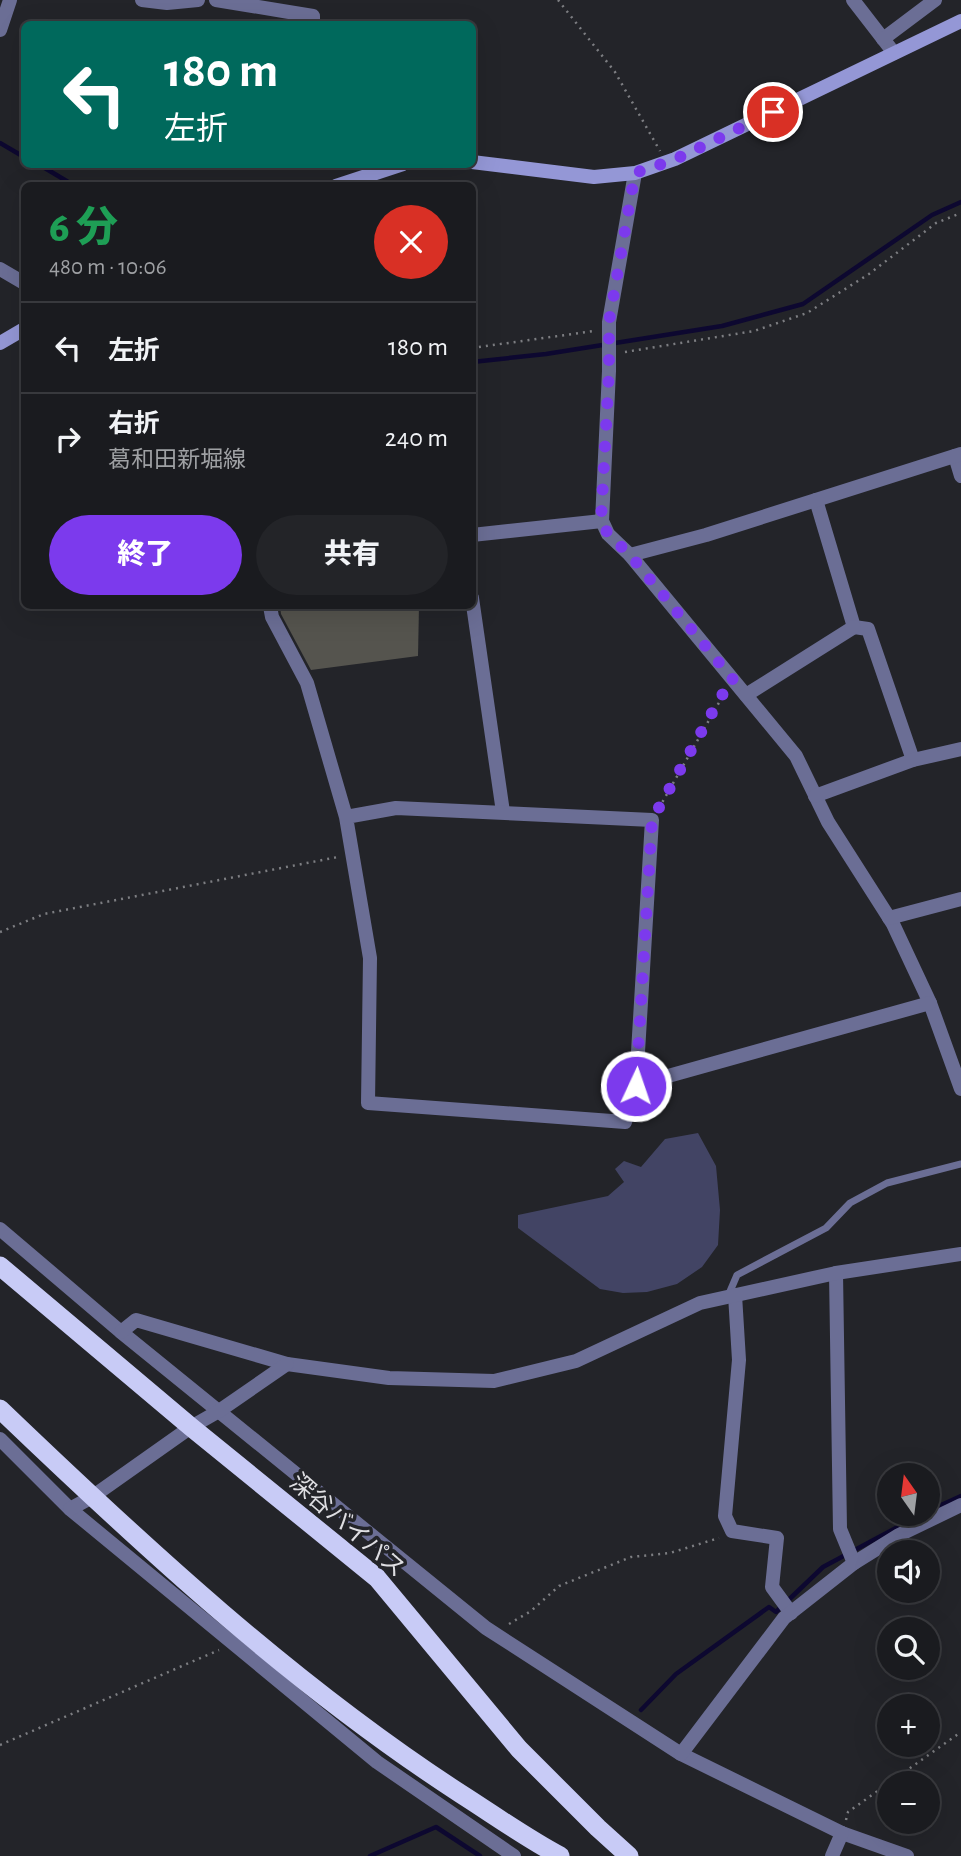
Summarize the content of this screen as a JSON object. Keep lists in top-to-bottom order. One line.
{"streets":{"highway":["深谷バイパス"]},"north":"top","page":{"turn":["180 m","左折"],"heading":["6 分","480 m · 10:06"],"list":[{"name":"左折","value":"180 m"},{"name":"右折","note":"葛和田新堀線","value":"240 m"}],"buttons":["終了","共有"],"map_buttons":["+","−"]}}
